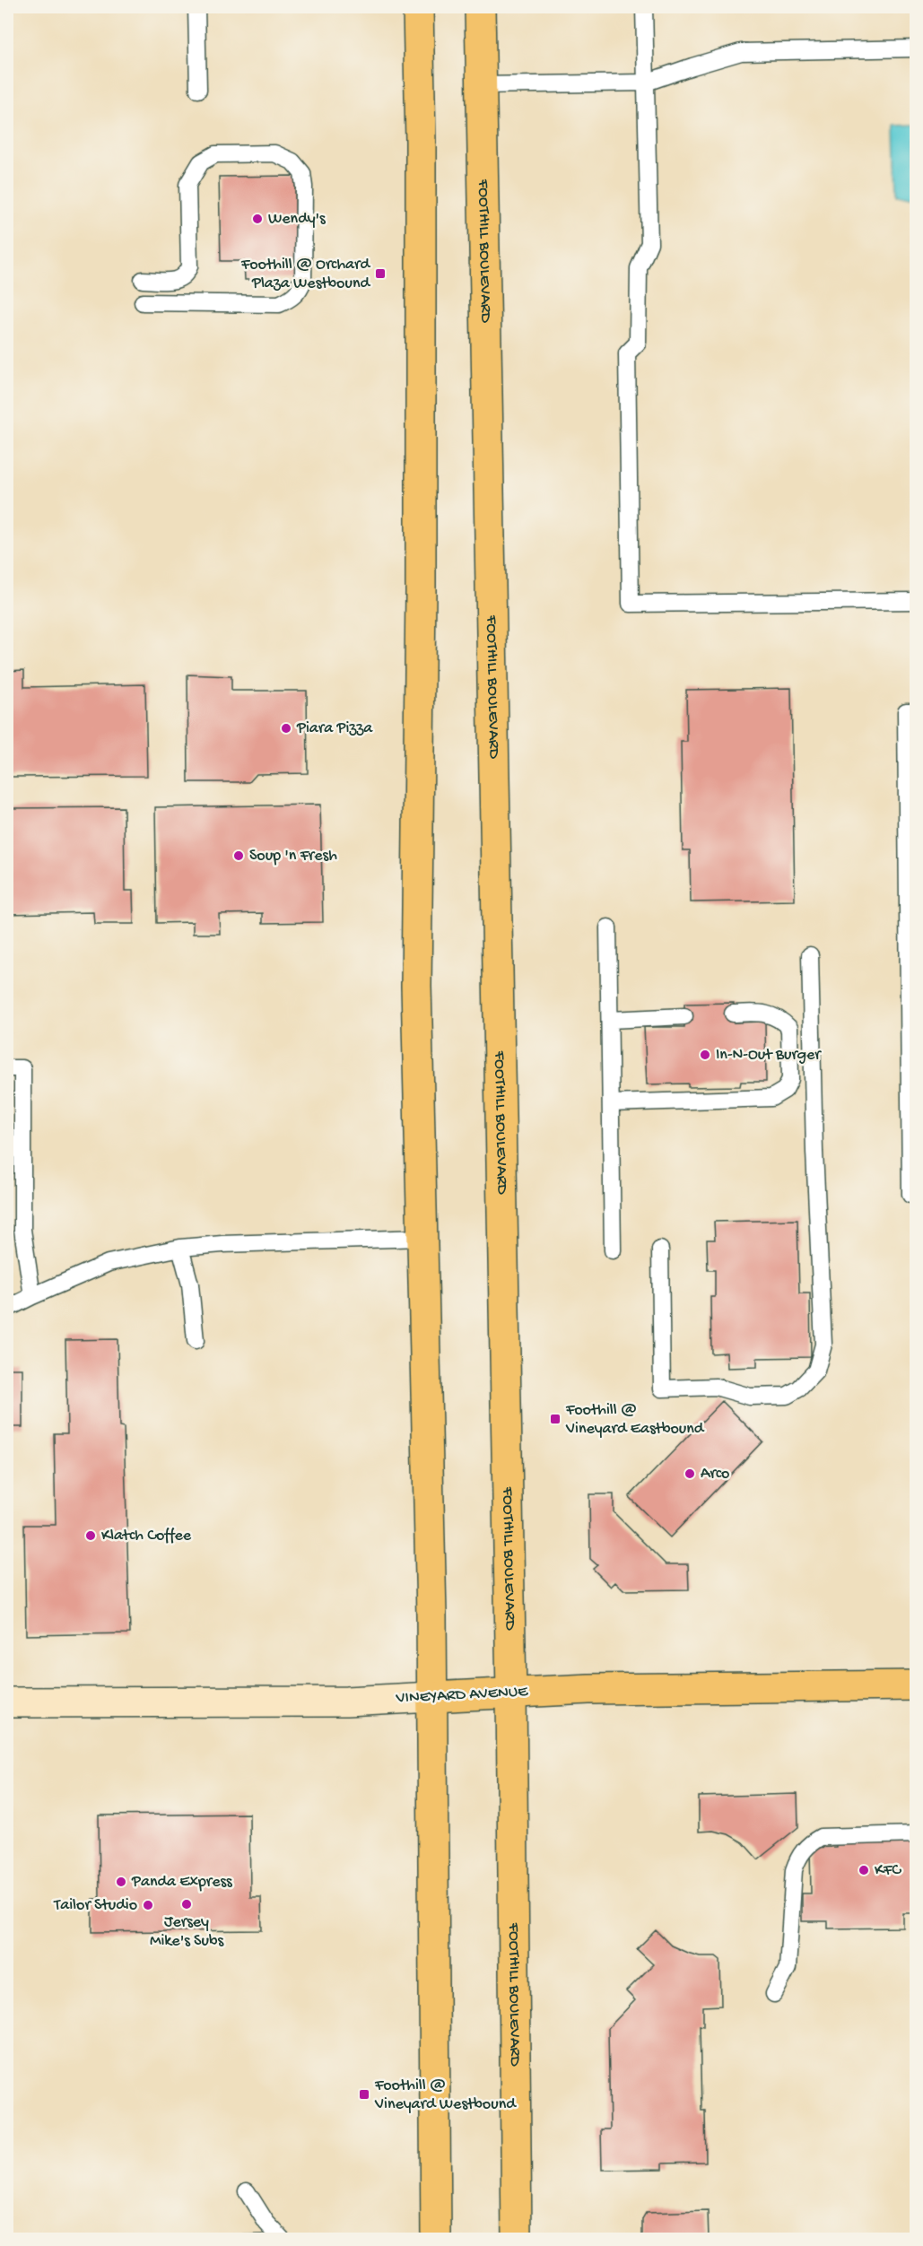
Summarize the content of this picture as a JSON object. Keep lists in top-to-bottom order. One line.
{"streets":{"main road":["FOOTHILL BOULEVARD","VINEYARD AVENUE"]},"crossings":[["FOOTHILL BOULEVARD","VINEYARD AVENUE"]],"places":{"other":["Wendy's","Piara Pizza","Soup 'n Fresh","In-N-Out Burger","Arco","Klatch Coffee","KFC","Panda Express","Jersey Mike's Subs","Tailor Studio"],"transit":["Foothill @ Orchard Plaza Westbound","Foothill @ Vineyard Eastbound","Foothill @ Vineyard Westbound"]}}
